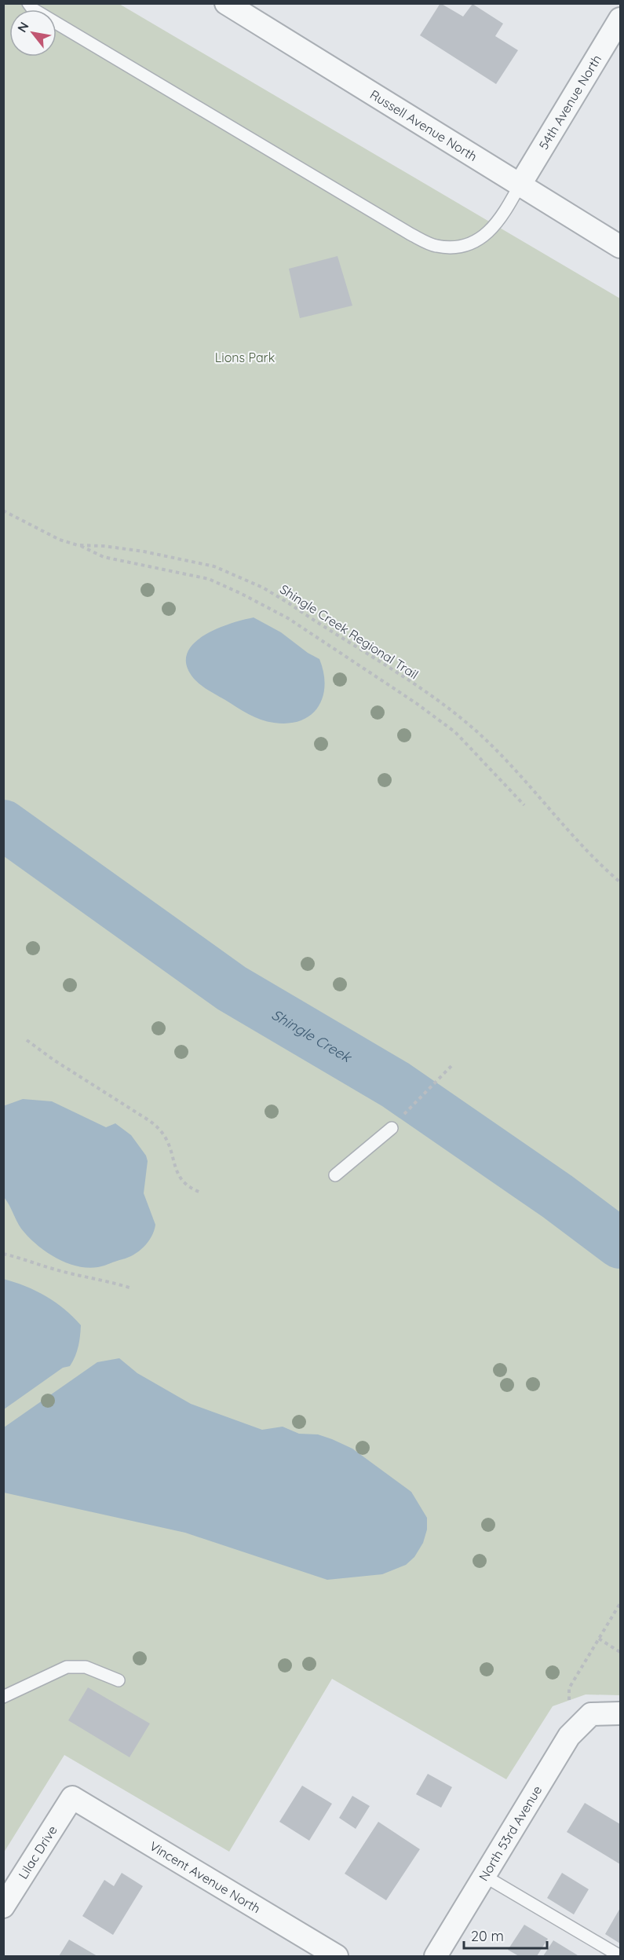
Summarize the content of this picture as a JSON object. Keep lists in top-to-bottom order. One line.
{"streets":{"street":["54th Avenue North","Russell Avenue North","North 53rd Avenue","Lilac Drive","Vincent Avenue North"],"path":["Shingle Creek Regional Trail"]},"crossings":[["54th Avenue North","Russell Avenue North"],["Lilac Drive","Vincent Avenue North"]],"water":["Shingle Creek"],"parks":["Lions Park"],"scale_bar":"20 m","north":"top left"}
